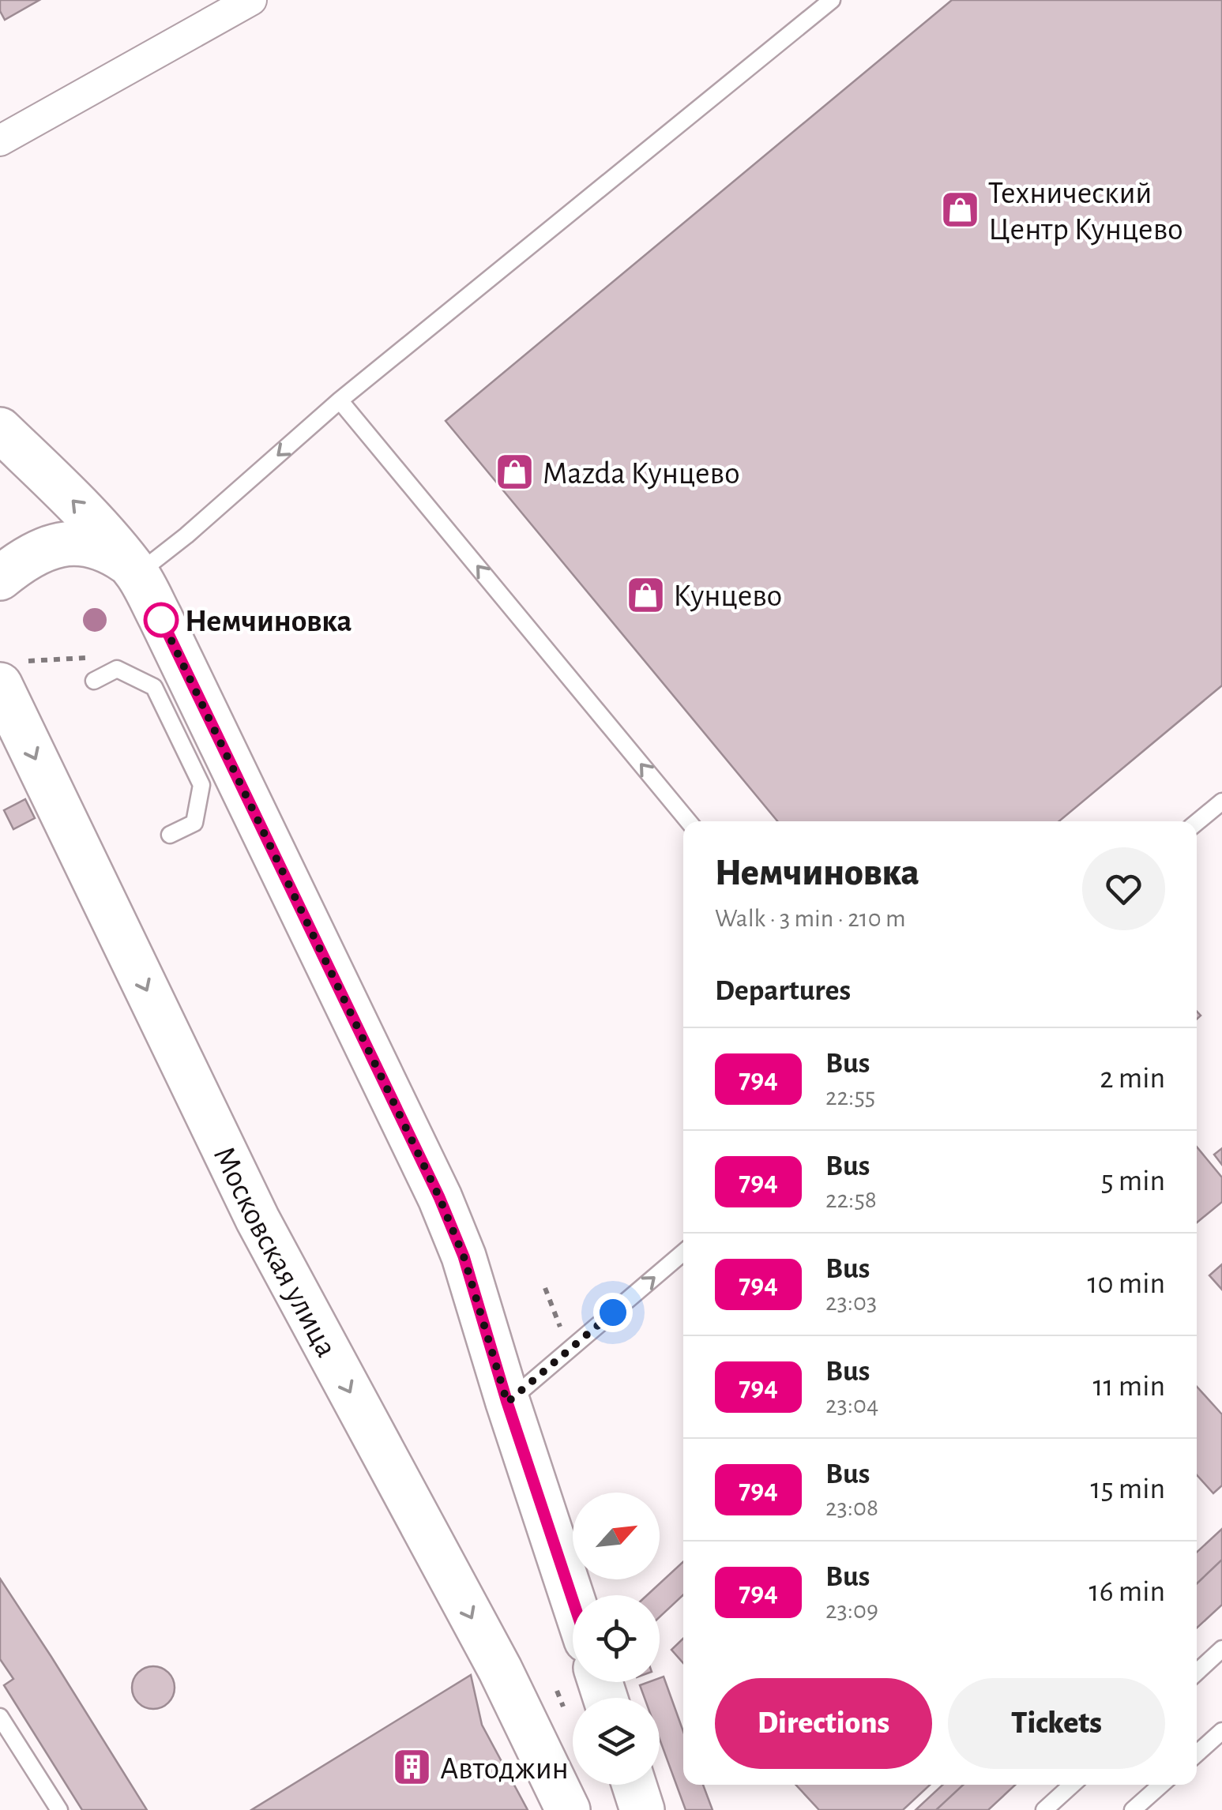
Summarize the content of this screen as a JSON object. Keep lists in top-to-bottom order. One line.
{"streets":{"street":["Московская улица"]},"places":{"shop":["Технический Центр Кунцево","Mazda Кунцево","Кунцево"],"other":["Немчиновка"],"building":["Автоджин"]},"lines":["bus line 794"],"north":"top right","page":{"heading":[["Немчиновка","Walk · 3 min · 210 m"],"Departures"],"list":[{"mark":"794","name":"Bus","note":"22:55","value":"2 min"},{"mark":"794","name":"Bus","note":"22:58","value":"5 min"},{"mark":"794","name":"Bus","note":"23:03","value":"10 min"},{"mark":"794","name":"Bus","note":"23:04","value":"11 min"},{"mark":"794","name":"Bus","note":"23:08","value":"15 min"},{"mark":"794","name":"Bus","note":"23:09","value":"16 min"}],"buttons":["Directions","Tickets"]}}
